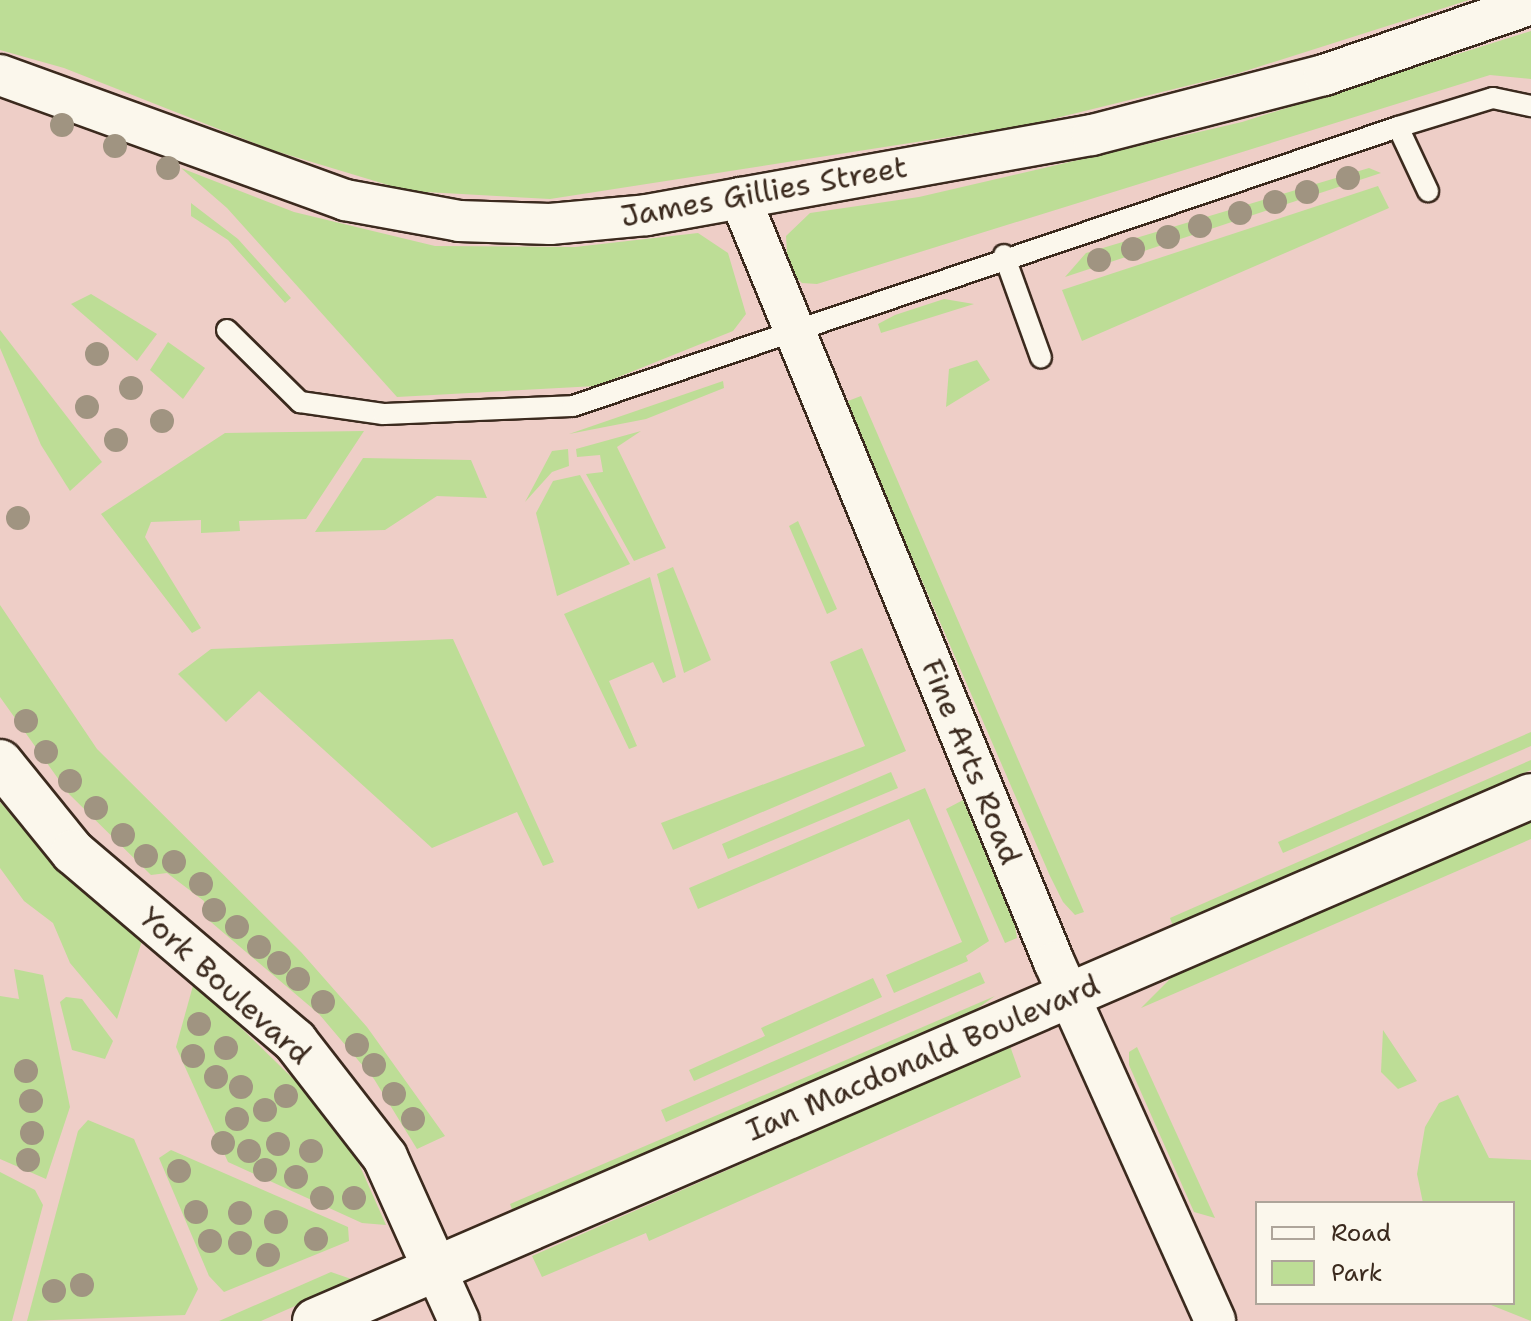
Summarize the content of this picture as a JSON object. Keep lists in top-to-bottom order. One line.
{"streets":{"street":["James Gillies Street","Fine Arts Road","York Boulevard","Ian Macdonald Boulevard"]},"crossings":[["James Gillies Street","Fine Arts Road"],["Fine Arts Road","Ian Macdonald Boulevard"],["York Boulevard","Ian Macdonald Boulevard"]],"legend":["Road","Park"]}
